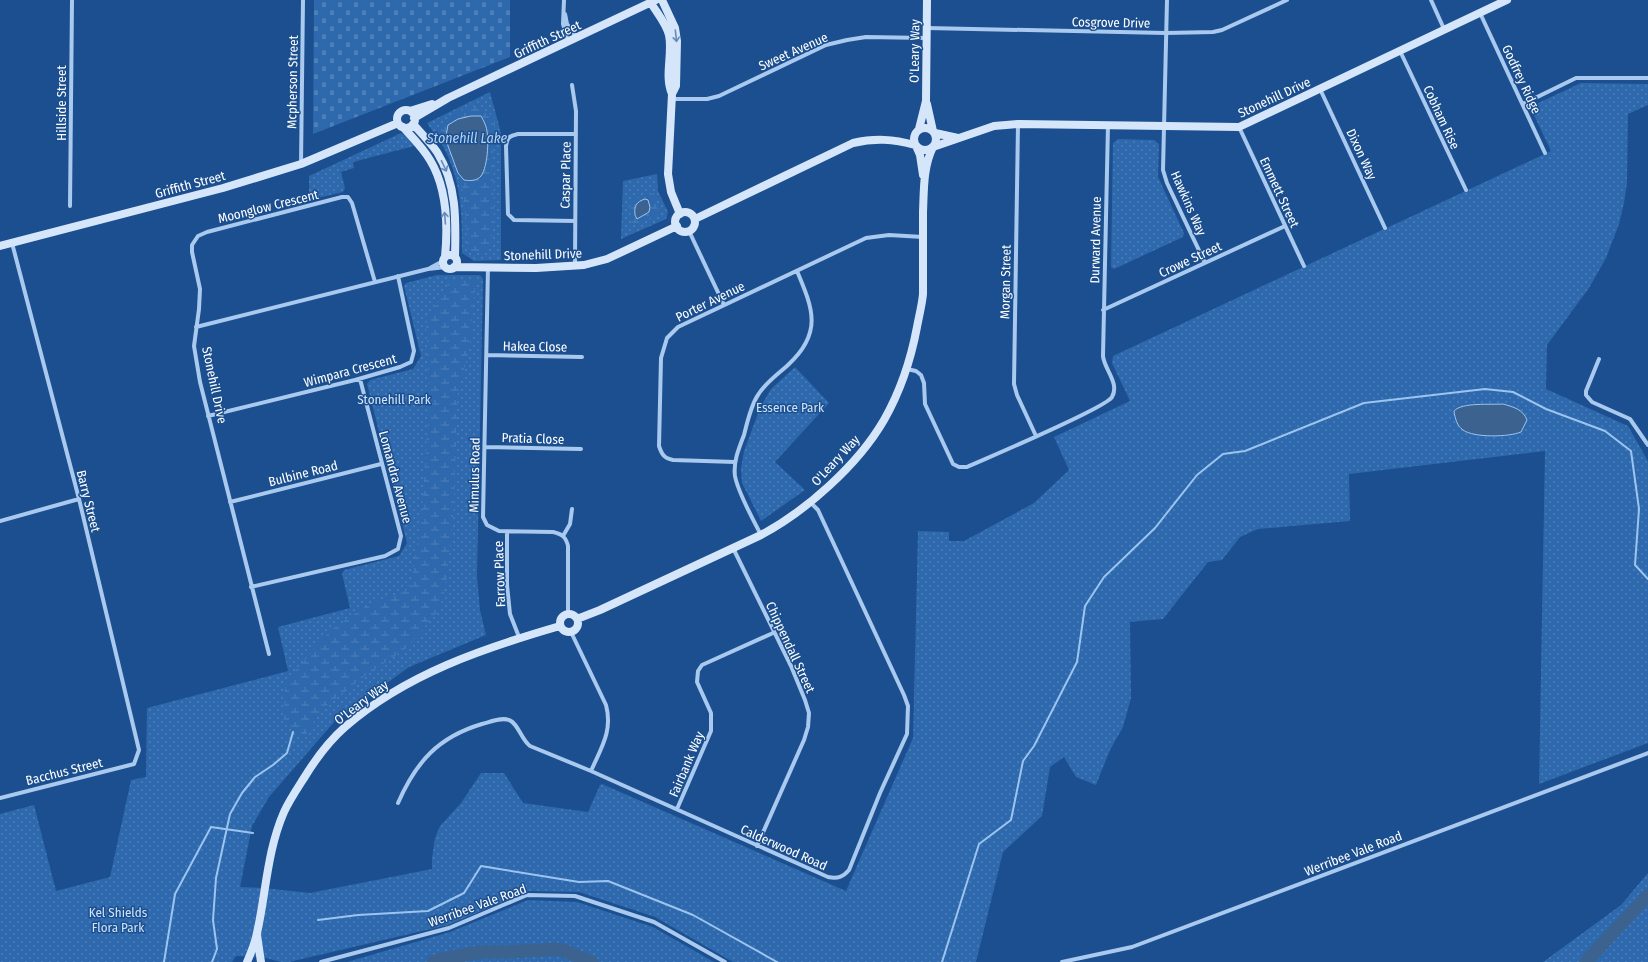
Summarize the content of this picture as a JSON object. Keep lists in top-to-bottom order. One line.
{"streets":{"street":["Cosgrove Drive","Griffith Street","Sweet Avenue","O'Leary Way","Godfrey Ridge","Mcpherson Street","Stonehill Drive","Hillside Street","Cobham Rise","Dixon Way","Caspar Place","Emmett Street","Hawkins Way","Moonglow Crescent","Durward Avenue","Crowe Street","Morgan Street","Porter Avenue","Hakea Close","Wimpara Crescent","Pratia Close","Bulbine Road","Mimulus Road","Lomandra Avenue","Barry Street","Farrow Place","Chippendall Street","Fairbank Way","Bacchus Street","Calderwood Road","Werribee Vale Road"]},"crossings":[["Cosgrove Drive","O'Leary Way"],["Cosgrove Drive","Hawkins Way"],["Griffith Street","Mcpherson Street"],["Griffith Street","Barry Street"],["Sweet Avenue","O'Leary Way"],["O'Leary Way","Porter Avenue"],["O'Leary Way","Farrow Place"],["O'Leary Way","Chippendall Street"],["O'Leary Way","Calderwood Road"],["Godfrey Ridge","Stonehill Drive"],["Stonehill Drive","Cobham Rise"],["Stonehill Drive","Dixon Way"],["Stonehill Drive","Caspar Place"],["Stonehill Drive","Emmett Street"],["Stonehill Drive","Hawkins Way"],["Stonehill Drive","Moonglow Crescent"],["Stonehill Drive","Durward Avenue"],["Stonehill Drive","Morgan Street"],["Stonehill Drive","Wimpara Crescent"],["Stonehill Drive","Bulbine Road"],["Stonehill Drive","Mimulus Road"],["Stonehill Drive","Lomandra Avenue"],["Emmett Street","Crowe Street"],["Hawkins Way","Crowe Street"],["Durward Avenue","Crowe Street"],["Durward Avenue","Morgan Street"],["Hakea Close","Mimulus Road"],["Wimpara Crescent","Lomandra Avenue"],["Pratia Close","Mimulus Road"],["Bulbine Road","Lomandra Avenue"],["Mimulus Road","Farrow Place"],["Barry Street","Bacchus Street"],["Chippendall Street","Fairbank Way"],["Chippendall Street","Calderwood Road"],["Fairbank Way","Calderwood Road"]],"water":["Stonehill Lake"],"parks":["Stonehill Park","Essence Park","Kel Shields Flora Park"]}
